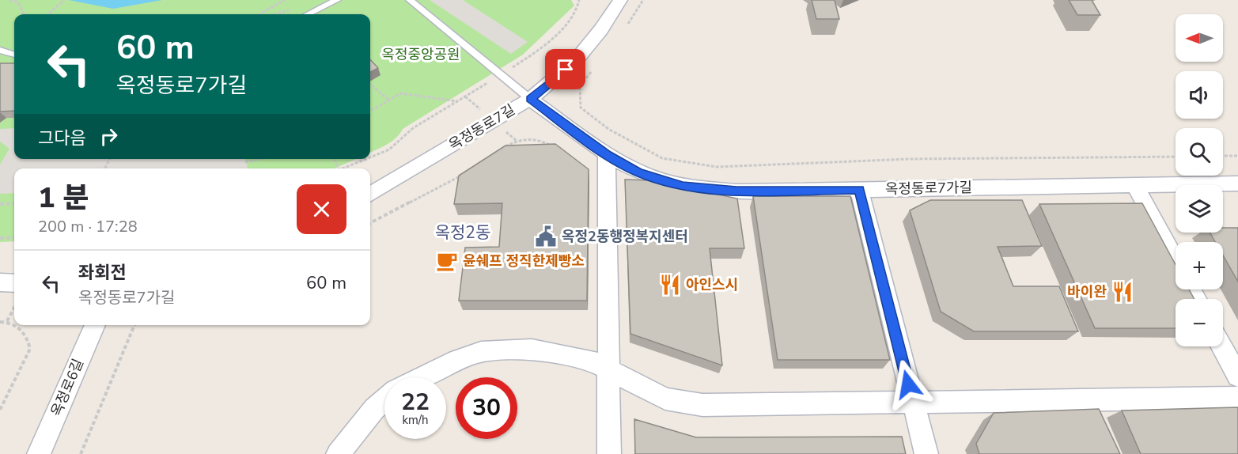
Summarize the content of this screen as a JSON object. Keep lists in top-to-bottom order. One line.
{"streets":{"street":["옥정동로7길","옥정동로7가길","옥정로6길"]},"crossings":[["옥정동로7길","옥정동로7가길"]],"districts":["옥정2동"],"parks":["옥정중앙공원"],"places":{"public building":["옥정2동행정복지센터"],"cafe":["윤쉐프 정직한제빵소"],"restaurant":["아인스시","바이완"]},"north":"left","page":{"map_buttons":["+","−"],"turn":["60 m","옥정동로7가길"],"then":"그다음","heading":["1 분","200 m · 17:28"],"list":[{"name":"좌회전","note":"옥정동로7가길","value":"60 m"}],"speed":"22 km/h","limit":"30"}}
